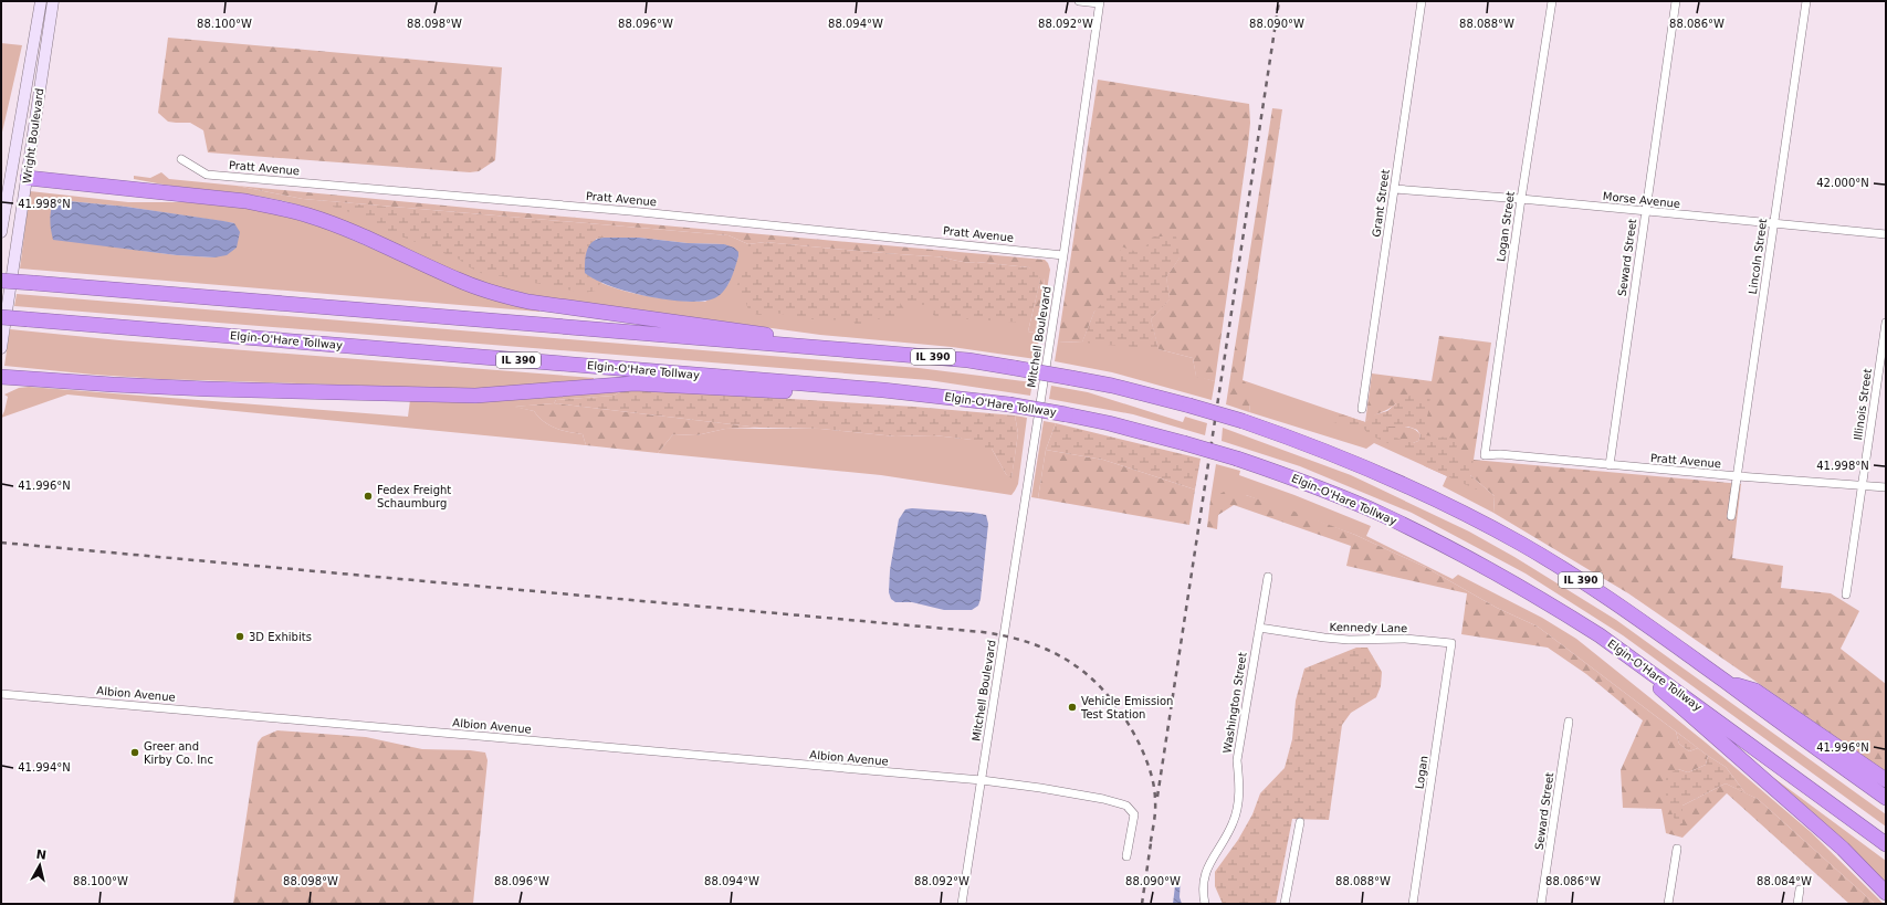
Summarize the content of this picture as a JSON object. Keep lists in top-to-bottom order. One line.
{"streets":{"highway":["Elgin-O'Hare Tollway","IL 390"],"street":["Wright Boulevard","Pratt Avenue","Morse Avenue","Grant Street","Logan Street","Lincoln Street","Seward Street","Mitchell Boulevard","Illinois Street","Kennedy Lane","Albion Avenue","Washington Street","Logan"]},"crossings":[["Pratt Avenue","Logan Street"],["Pratt Avenue","Lincoln Street"],["Pratt Avenue","Seward Street"],["Pratt Avenue","Mitchell Boulevard"],["Pratt Avenue","Illinois Street"],["Morse Avenue","Grant Street"],["Morse Avenue","Logan Street"],["Morse Avenue","Lincoln Street"],["Morse Avenue","Seward Street"],["Mitchell Boulevard","Albion Avenue"],["Kennedy Lane","Washington Street"],["Kennedy Lane","Logan"]],"places":["Fedex Freight Schaumburg","3D Exhibits","Vehicle Emission Test Station","Greer and Kirby Co. Inc"],"north":"top","coordinates":["88.100°W","88.098°W","88.096°W","88.094°W","88.092°W","88.090°W","88.088°W","88.086°W","42.000°N","41.998°N","41.996°N","41.994°N","88.084°W"]}
